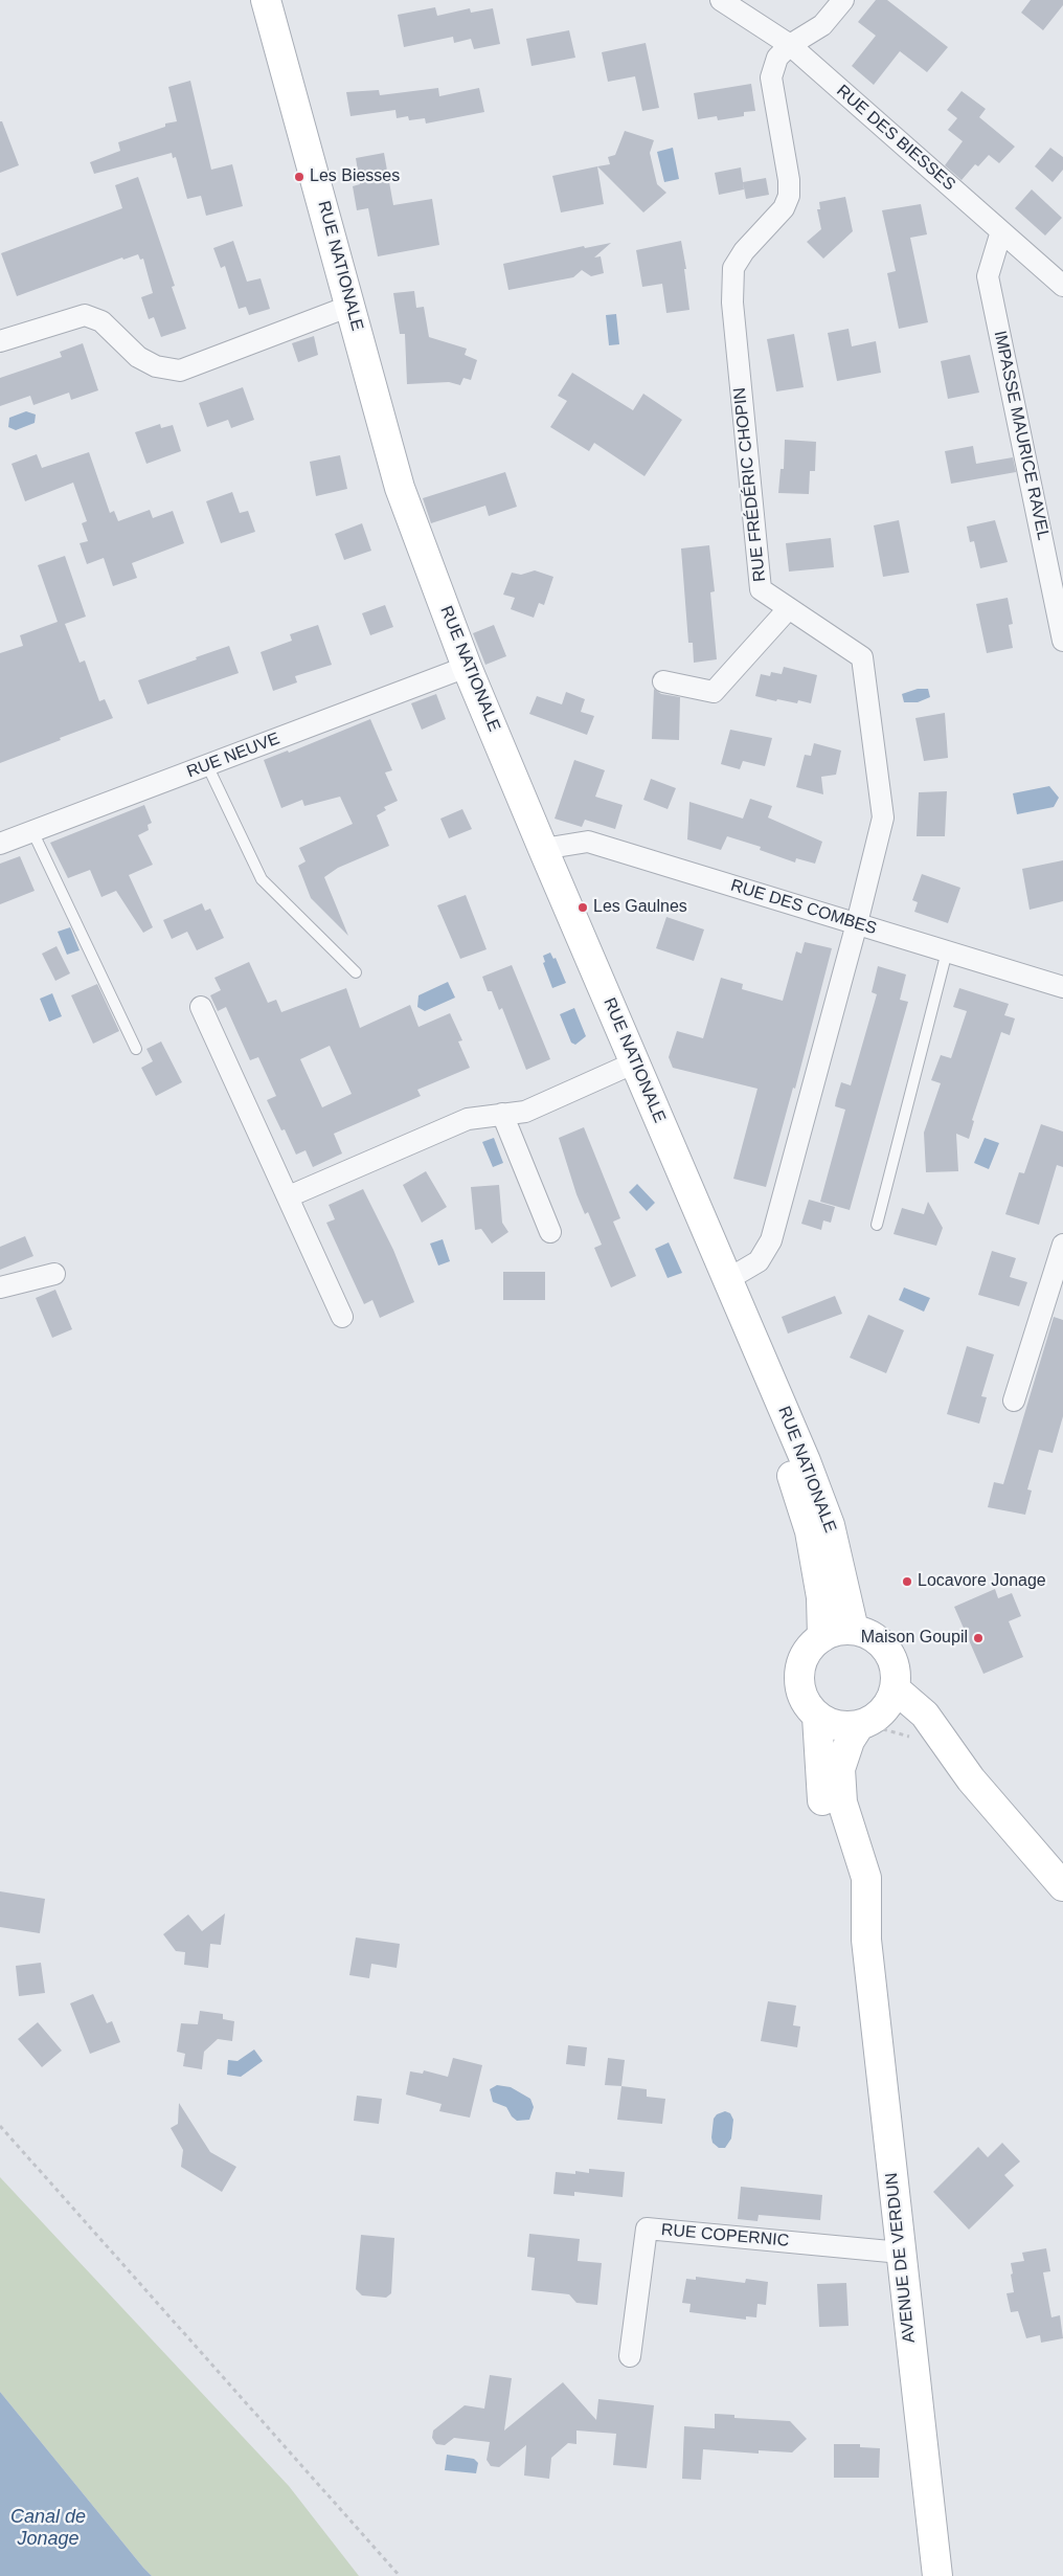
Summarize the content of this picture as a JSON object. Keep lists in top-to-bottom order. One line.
{"streets":{"main road":["RUE NATIONALE","AVENUE DE VERDUN"],"street":["RUE DES BIESSES","IMPASSE MAURICE RAVEL","RUE FRÉDÉRIC CHOPIN","RUE NEUVE","RUE DES COMBES","RUE COPERNIC"]},"crossings":[["RUE DES BIESSES","IMPASSE MAURICE RAVEL"],["RUE DES BIESSES","RUE FRÉDÉRIC CHOPIN"],["RUE NATIONALE","RUE FRÉDÉRIC CHOPIN"],["RUE NATIONALE","RUE NEUVE"],["RUE NATIONALE","RUE DES COMBES"],["RUE NATIONALE","AVENUE DE VERDUN"],["RUE FRÉDÉRIC CHOPIN","RUE DES COMBES"],["RUE COPERNIC","AVENUE DE VERDUN"]],"water":["Canal de Jonage"],"places":["Les Biesses","Les Gaulnes","Locavore Jonage","Maison Goupil"]}
